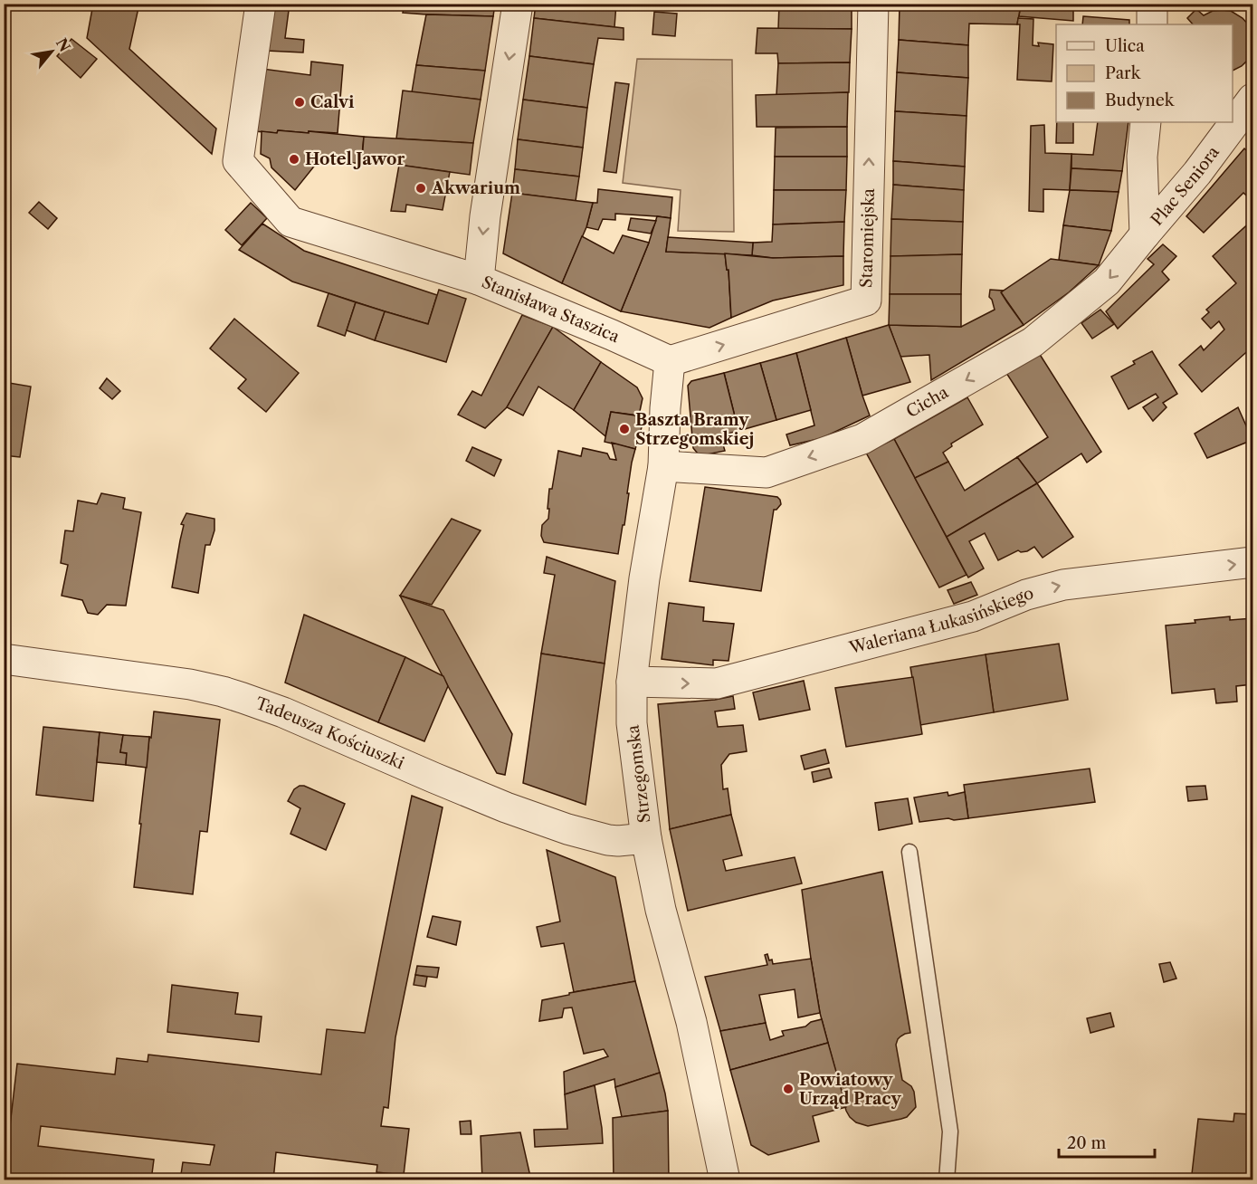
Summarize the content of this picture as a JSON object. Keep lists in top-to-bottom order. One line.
{"streets":{"street":["Plac Seniora","Staromiejska","Stanisława Staszica","Cicha","Waleriana Łukasińskiego","Tadeusza Kościuszki","Strzegomska"]},"crossings":[["Plac Seniora","Cicha"],["Staromiejska","Stanisława Staszica"],["Staromiejska","Strzegomska"],["Stanisława Staszica","Strzegomska"],["Cicha","Strzegomska"],["Waleriana Łukasińskiego","Strzegomska"],["Tadeusza Kościuszki","Strzegomska"]],"one_way":["Staromiejska","Stanisława Staszica","Cicha","Waleriana Łukasińskiego"],"places":["Calvi","Hotel Jawor","Akwarium","Baszta Bramy Strzegomskiej","Powiatowy Urząd Pracy"],"legend":["Ulica","Park","Budynek"],"scale_bar":"20 m","north":"top right"}
